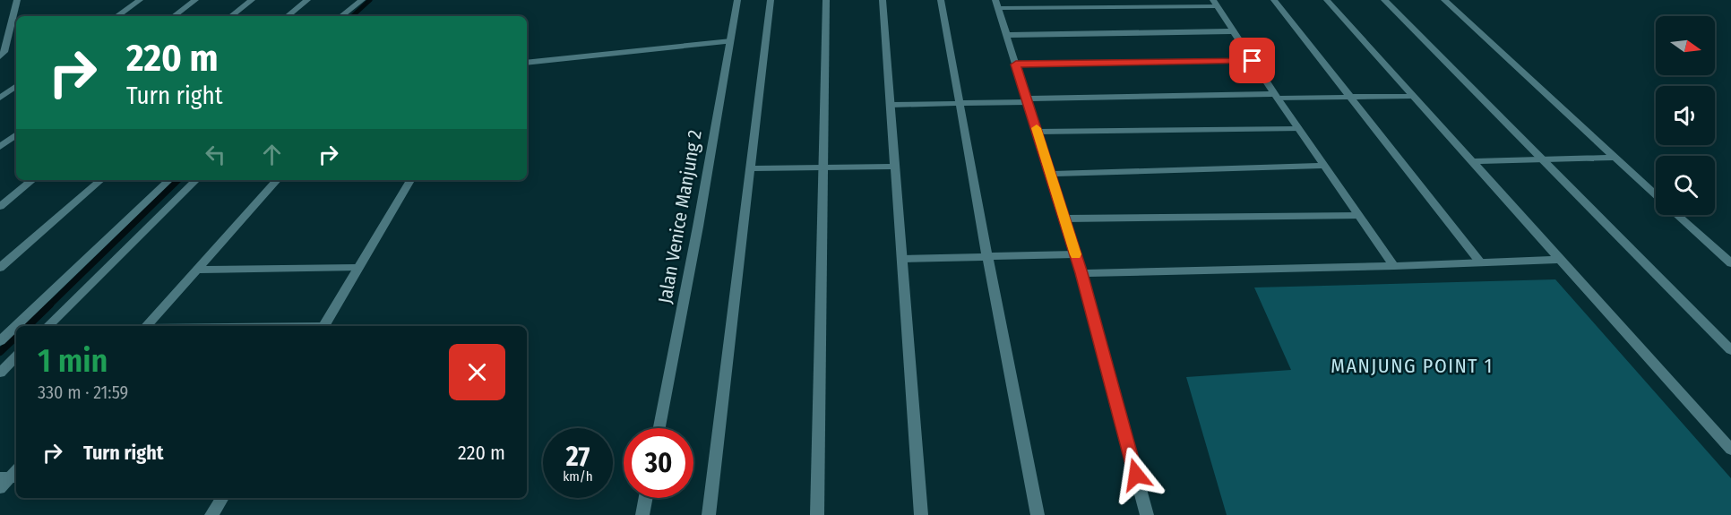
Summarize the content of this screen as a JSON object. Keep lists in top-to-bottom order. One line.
{"streets":{"street":["Jalan Venice Manjung 2"]},"districts":["MANJUNG POINT 1"],"north":"right","page":{"turn":["220 m","Turn right"],"heading":["1 min","330 m · 21:59"],"list":[{"name":"Turn right","value":"220 m"}],"speed":"27 km/h","limit":"30"}}
